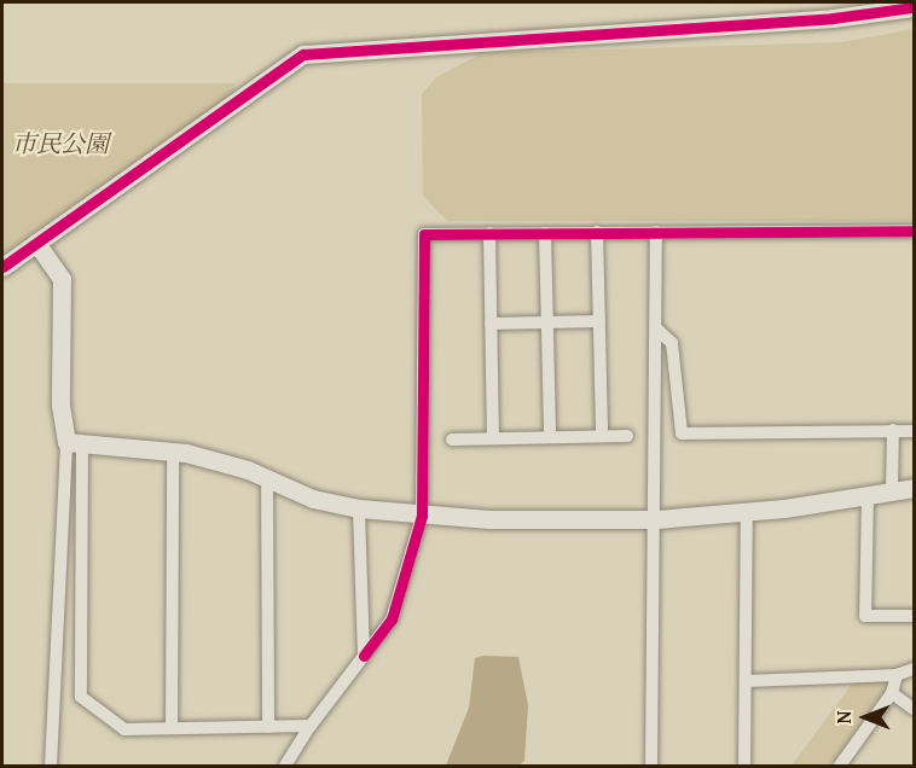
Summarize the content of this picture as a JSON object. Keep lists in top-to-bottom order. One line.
{"parks":["市民公園"],"north":"left"}
